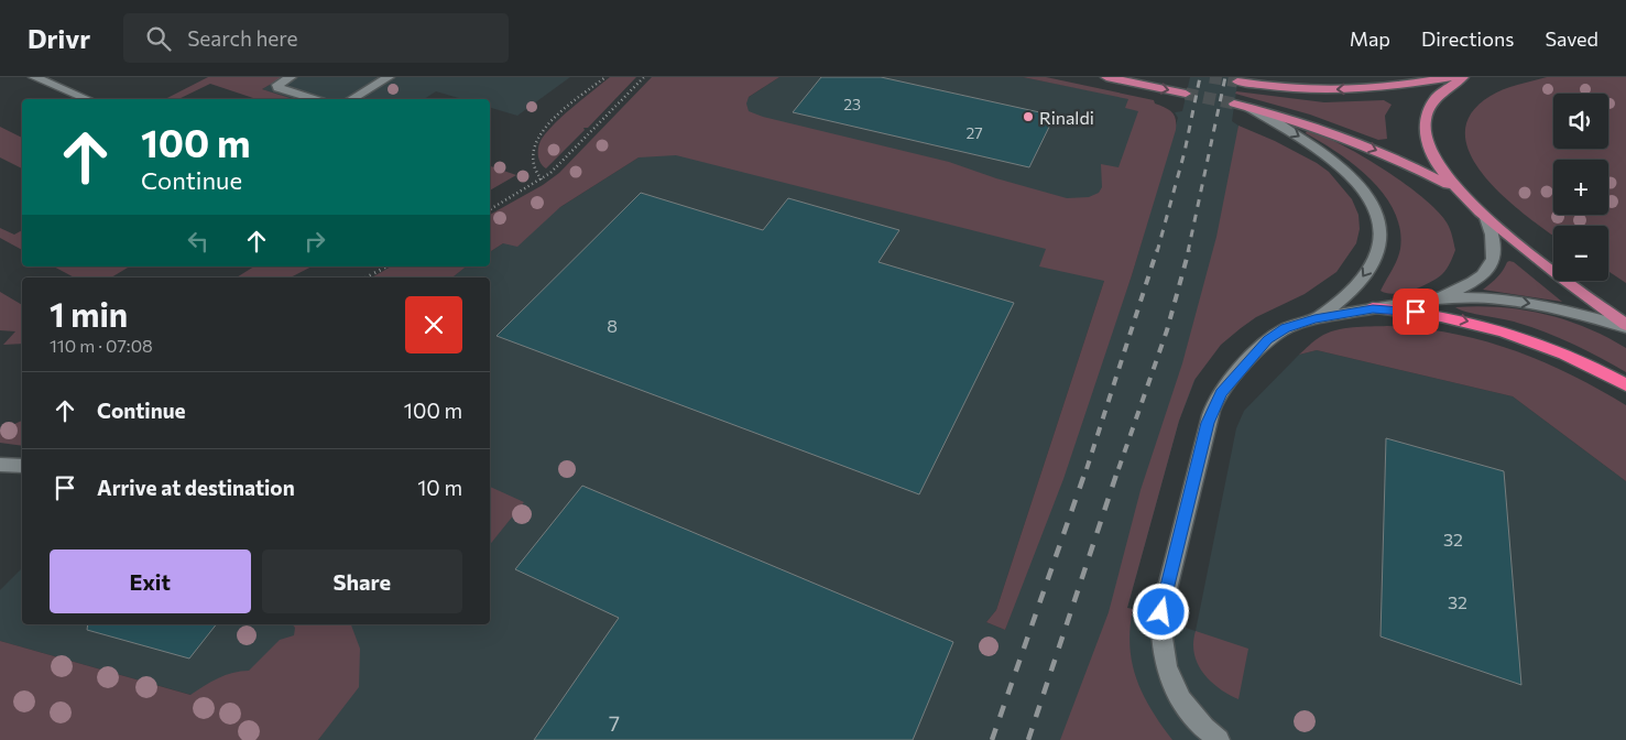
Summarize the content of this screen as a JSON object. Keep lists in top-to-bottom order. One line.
{"places":["Rinaldi"],"house_numbers":["23","27","8","32","32","7"],"page":{"header":"Drivr","search":"Search here","nav":["Map","Directions","Saved"],"map_buttons":["+","−"],"turn":["100 m","Continue"],"heading":["1 min","110 m · 07:08"],"list":[{"name":"Continue","value":"100 m"},{"name":"Arrive at destination","value":"10 m"}],"buttons":["Exit","Share"]}}
